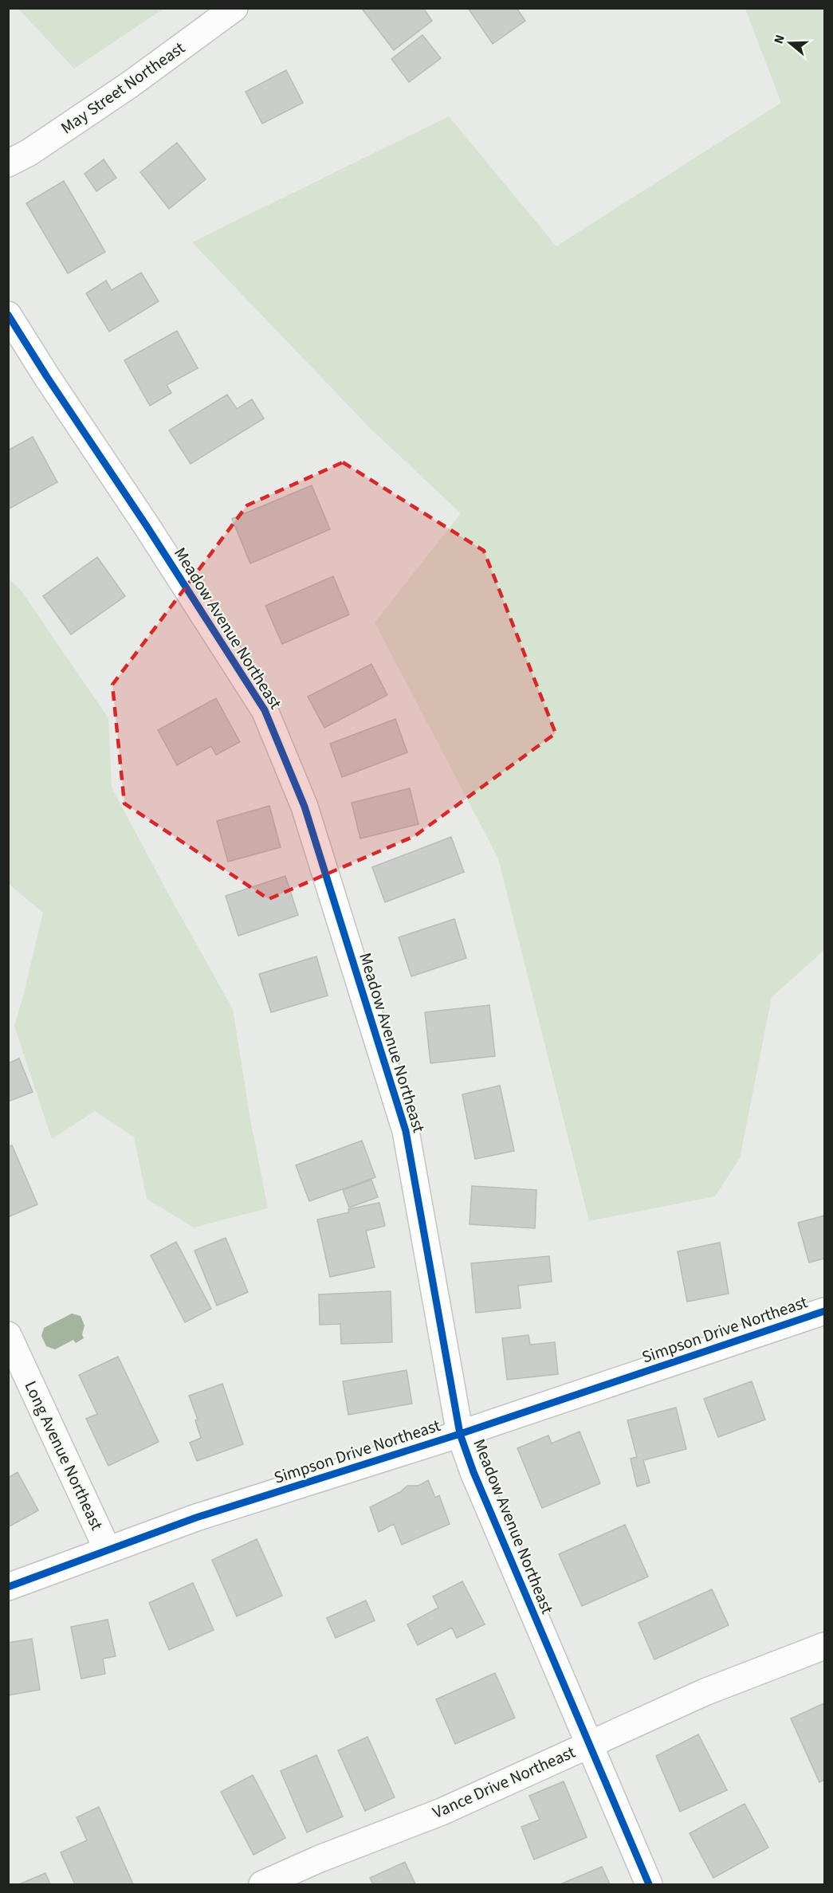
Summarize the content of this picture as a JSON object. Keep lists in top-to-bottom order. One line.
{"streets":{"street":["May Street Northeast","Meadow Avenue Northeast","Simpson Drive Northeast","Long Avenue Northeast","Vance Drive Northeast"]},"crossings":[["Meadow Avenue Northeast","Simpson Drive Northeast"],["Meadow Avenue Northeast","Vance Drive Northeast"],["Simpson Drive Northeast","Long Avenue Northeast"]],"north":"left"}
